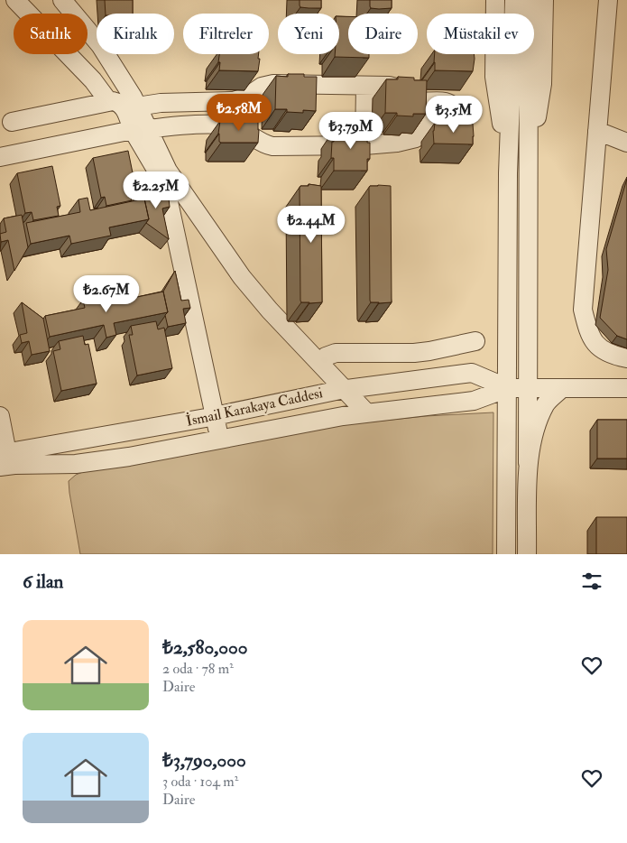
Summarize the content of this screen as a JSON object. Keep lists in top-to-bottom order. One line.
{"streets":{"street":["İsmail Karakaya Caddesi"]},"page":{"chip":["Satılık","Kiralık","Filtreler","Yeni","Daire","Müstakil ev"],"price":["₺2.58M","₺3.5M","₺3.79M","₺2.25M","₺2.44M","₺2.67M"],"heading":"6 ilan","list":[{"name":"₺2,580,000","note":"2 oda · 78 m² · Daire"},{"name":"₺3,790,000","note":"3 oda · 104 m² · Daire"}]}}
